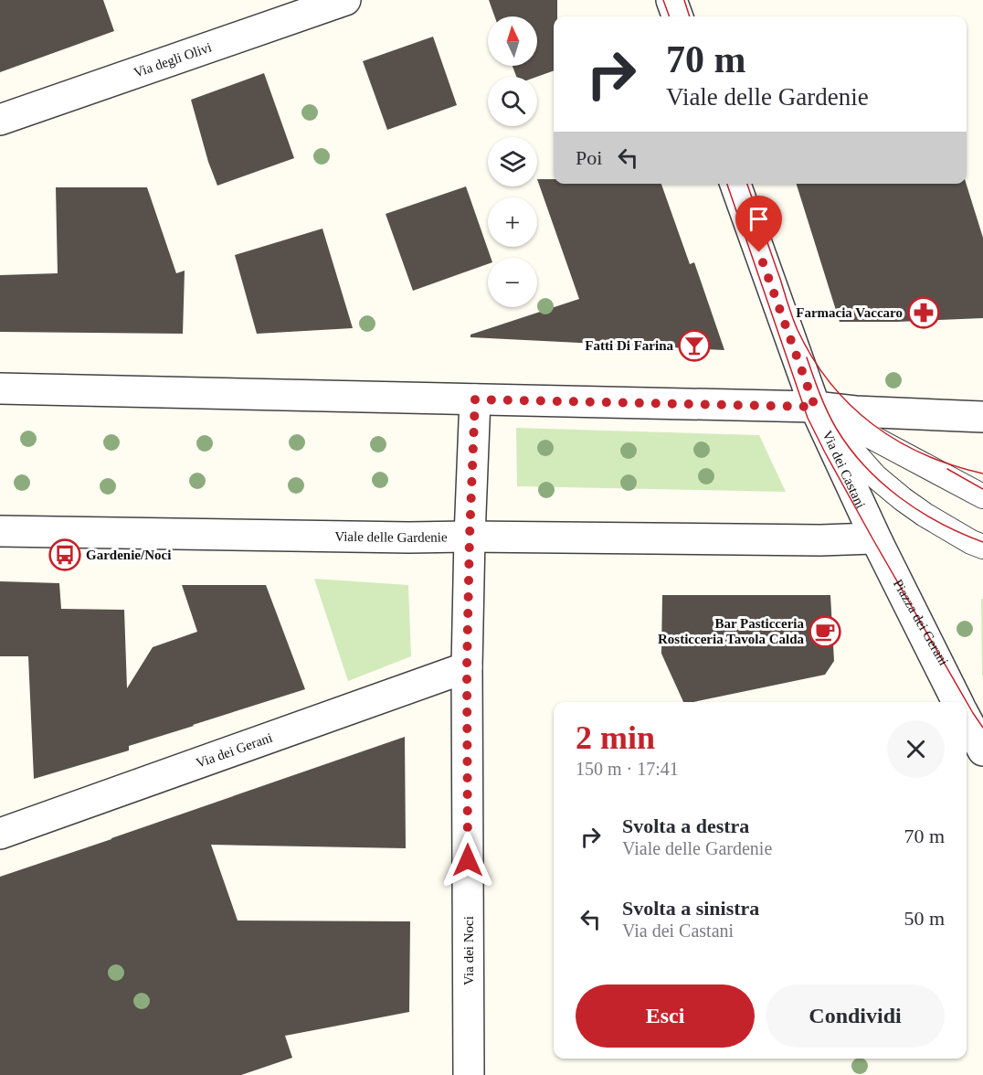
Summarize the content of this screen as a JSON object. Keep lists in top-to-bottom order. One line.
{"streets":{"street":["Via degli Olivi","Via dei Castani","Viale delle Gardenie","Piazza dei Gerani","Via dei Gerani","Via dei Noci"]},"crossings":[["Via dei Castani","Viale delle Gardenie"],["Via dei Castani","Piazza dei Gerani"],["Viale delle Gardenie","Piazza dei Gerani"],["Viale delle Gardenie","Via dei Noci"],["Via dei Gerani","Via dei Noci"]],"places":{"pharmacy":["Farmacia Vaccaro"],"bar":["Fatti Di Farina"],"bus stop":["Gardenie/Noci"],"cafe":["Bar Pasticceria Rosticceria Tavola Calda"]},"north":"top","page":{"map_buttons":["+","−"],"turn":["70 m","Viale delle Gardenie"],"then":"Poi","heading":["2 min","150 m · 17:41"],"list":[{"name":"Svolta a destra","note":"Viale delle Gardenie","value":"70 m"},{"name":"Svolta a sinistra","note":"Via dei Castani","value":"50 m"}],"buttons":["Esci","Condividi"]}}
